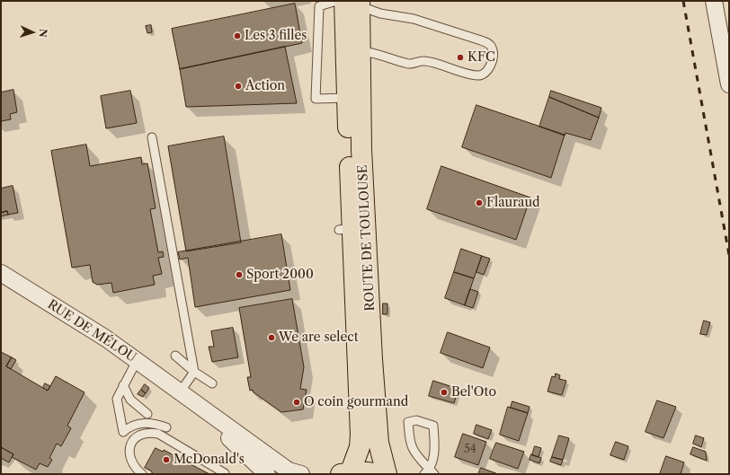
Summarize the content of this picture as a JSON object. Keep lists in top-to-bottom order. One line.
{"streets":{"main road":["ROUTE DE TOULOUSE"],"street":["RUE DE MÉLOU"]},"places":["Les 3 filles","KFC","Action","Flauraud","Sport 2000","We are select","Bel'Oto","O coin gourmand","McDonald's"],"house_numbers":["54"],"north":"right"}
